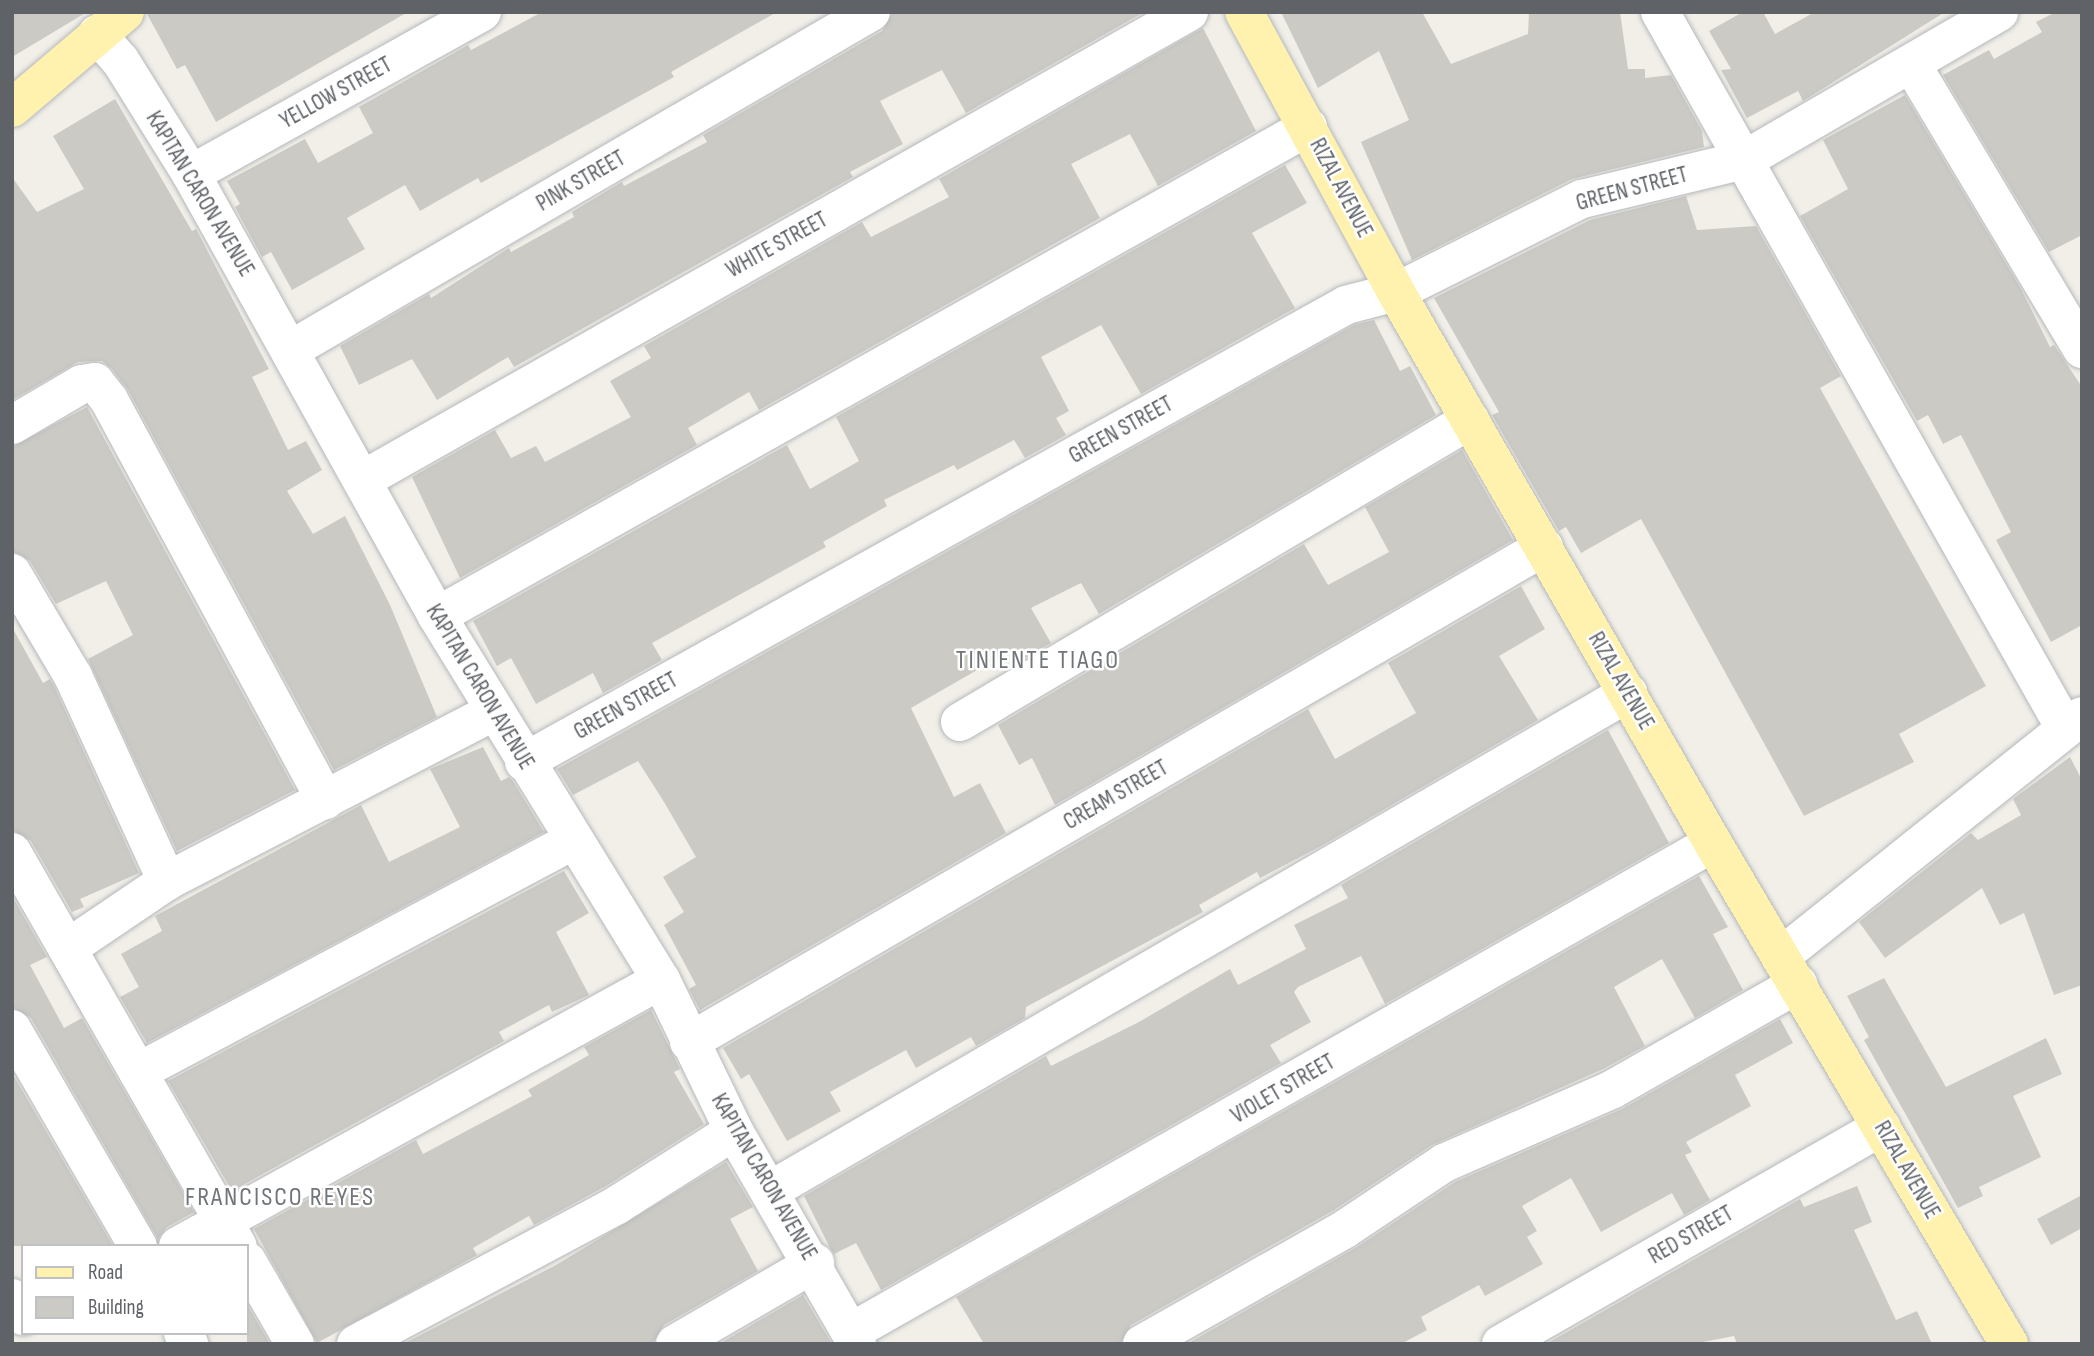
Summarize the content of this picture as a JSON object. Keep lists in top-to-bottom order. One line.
{"streets":{"main road":["RIZAL AVENUE"],"street":["YELLOW STREET","PINK STREET","GREEN STREET","KAPITAN CARON AVENUE","WHITE STREET","CREAM STREET","VIOLET STREET","RED STREET"]},"crossings":[["YELLOW STREET","KAPITAN CARON AVENUE"],["PINK STREET","KAPITAN CARON AVENUE"],["RIZAL AVENUE","GREEN STREET"],["RIZAL AVENUE","CREAM STREET"],["RIZAL AVENUE","VIOLET STREET"],["RIZAL AVENUE","RED STREET"],["GREEN STREET","KAPITAN CARON AVENUE"],["KAPITAN CARON AVENUE","WHITE STREET"],["KAPITAN CARON AVENUE","CREAM STREET"],["KAPITAN CARON AVENUE","VIOLET STREET"]],"districts":["TINIENTE TIAGO","FRANCISCO REYES"],"legend":["Road","Building"]}
